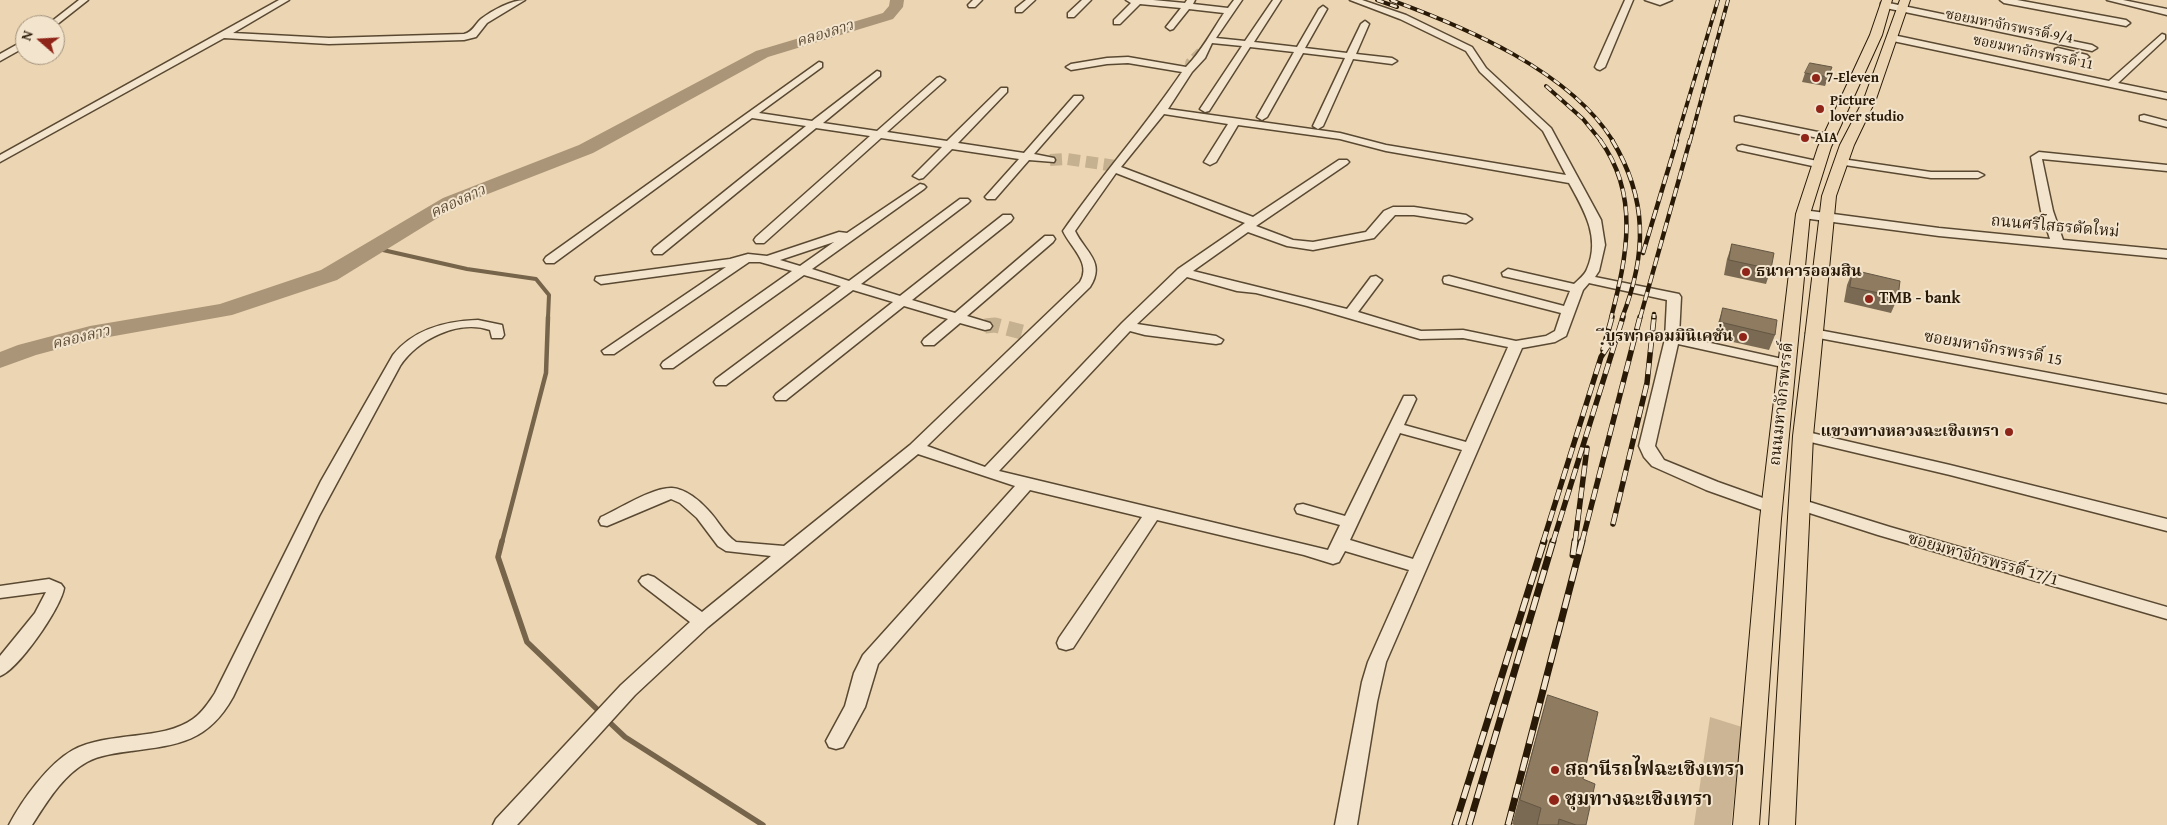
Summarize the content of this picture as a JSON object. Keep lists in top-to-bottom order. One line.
{"streets":{"main road":["ถนนมหาจักรพรรดิ์"],"street":["ซอยมหาจักรพรรดิ์ 9/4","ซอยมหาจักรพรรดิ์ 11","ถนนศรีโสธรตัดใหม่","ซอยมหาจักรพรรดิ์ 15","ซอยมหาจักรพรรดิ์ 17/1"]},"crossings":[["ซอยมหาจักรพรรดิ์ 11","ถนนมหาจักรพรรดิ์"],["ถนนศรีโสธรตัดใหม่","ถนนมหาจักรพรรดิ์"],["ซอยมหาจักรพรรดิ์ 15","ถนนมหาจักรพรรดิ์"],["ถนนมหาจักรพรรดิ์","ซอยมหาจักรพรรดิ์ 17/1"]],"water":["คลองลาว"],"places":["7-Eleven","Picture lover studio","AIA","ธนาคารออมสิน","TMB - bank","ฺีบูรพาคอมมินิเคชั่น","แขวงทางหลวงฉะเชิงเทรา","สถานีรถไฟฉะเชิงเทรา","ชุมทางฉะเชิงเทรา"],"north":"left"}
